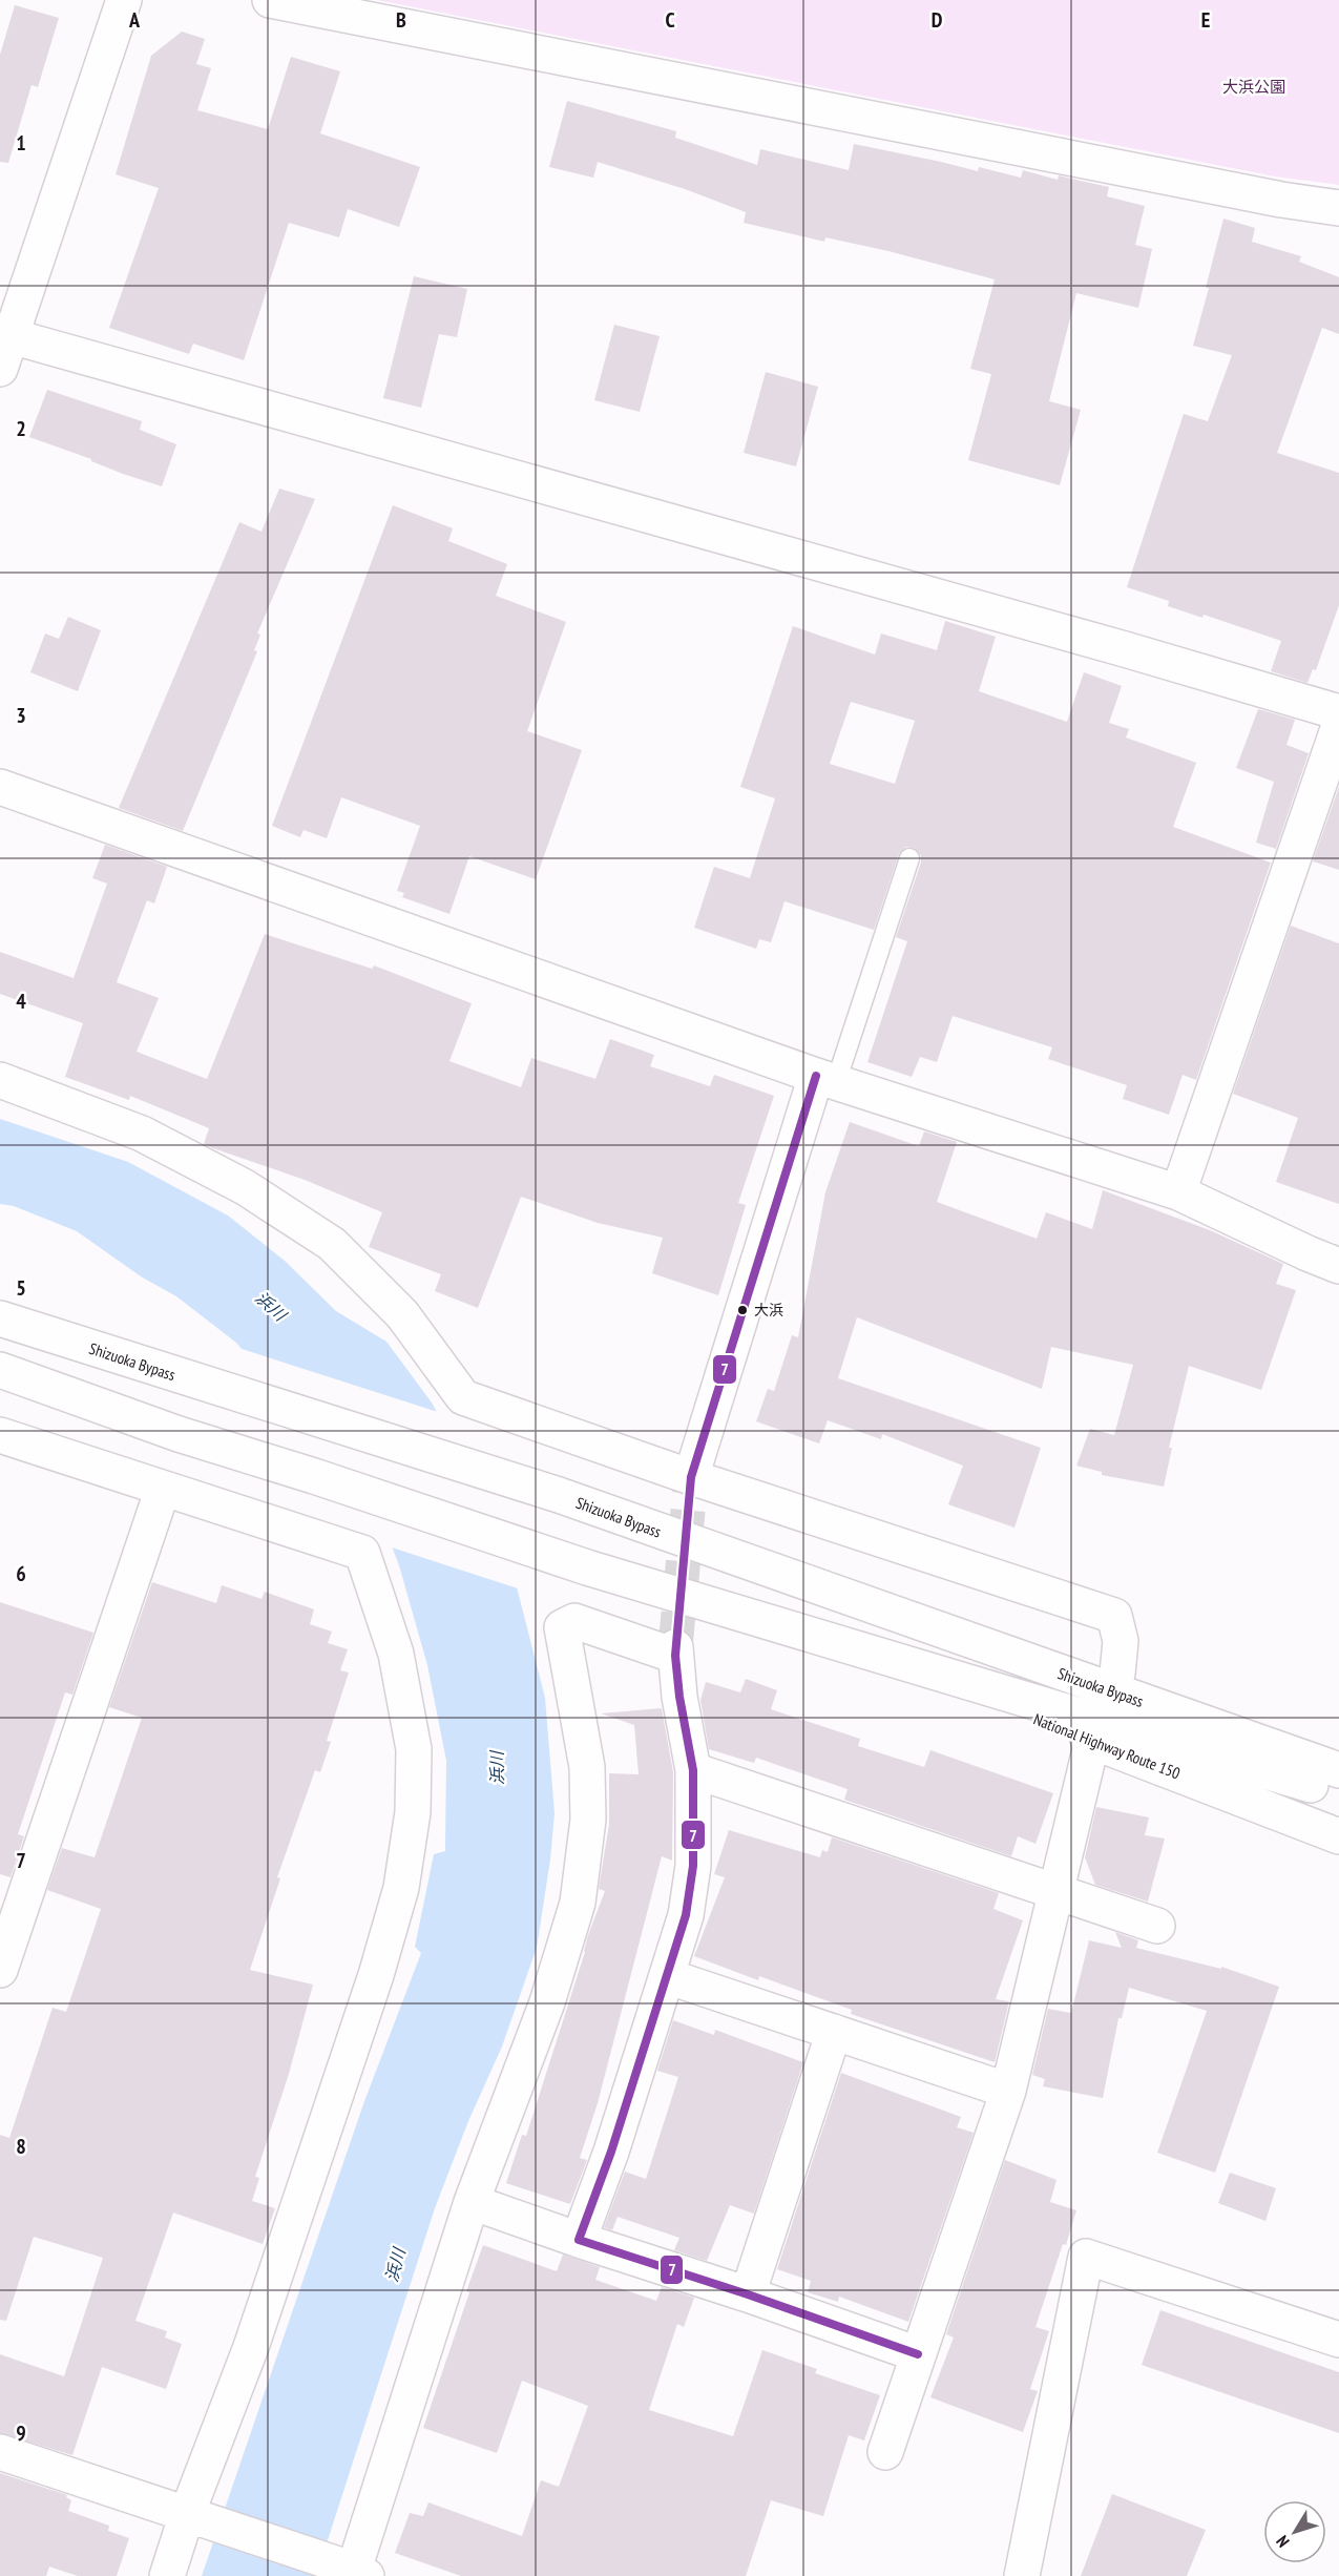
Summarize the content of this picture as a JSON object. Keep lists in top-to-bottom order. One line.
{"streets":{"main road":["Shizuoka Bypass","National Highway Route 150"]},"crossings":[["Shizuoka Bypass","National Highway Route 150"]],"water":["浜川"],"parks":["大浜公園"],"places":["大浜"],"lines":["transit line 7"],"north":"bottom left","grid":{"columns":["A","B","C","D","E"],"rows":["1","2","3","4","5","6","7","8","9"]}}
